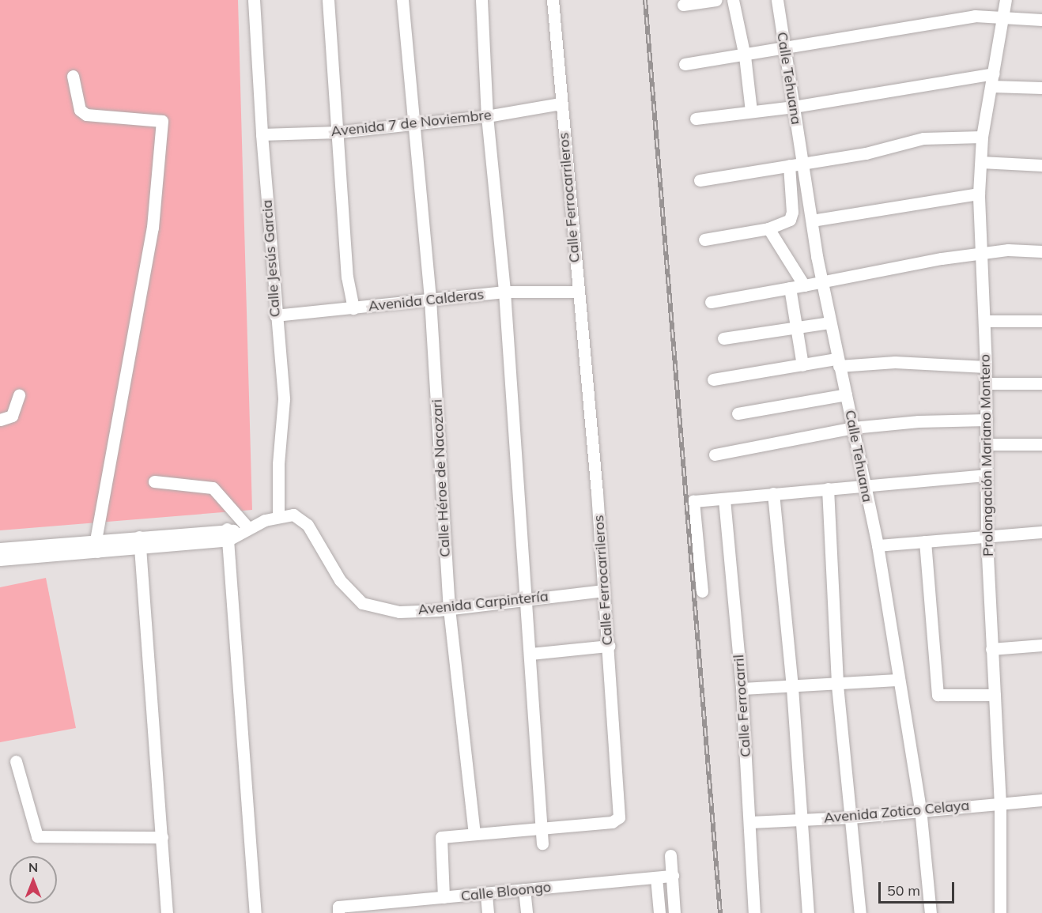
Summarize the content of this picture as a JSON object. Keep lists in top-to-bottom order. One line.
{"streets":{"street":["Calle Tehuana","Avenida 7 de Noviembre","Calle Ferrocarrileros","Calle Jesús Garcia","Avenida Calderas","Prolongación Mariano Montero","Calle Héroe de Nacozari","Avenida Carpintería","Calle Ferrocarril","Avenida Zotico Celaya","Calle Bloongo"]},"crossings":[["Calle Tehuana","Avenida Zotico Celaya"],["Avenida 7 de Noviembre","Calle Ferrocarrileros"],["Avenida 7 de Noviembre","Calle Jesús Garcia"],["Avenida 7 de Noviembre","Calle Héroe de Nacozari"],["Calle Ferrocarrileros","Avenida Calderas"],["Calle Ferrocarrileros","Calle Héroe de Nacozari"],["Calle Ferrocarrileros","Avenida Carpintería"],["Calle Ferrocarrileros","Calle Bloongo"],["Calle Jesús Garcia","Avenida Calderas"],["Calle Jesús Garcia","Avenida Carpintería"],["Avenida Calderas","Calle Héroe de Nacozari"],["Prolongación Mariano Montero","Avenida Zotico Celaya"],["Calle Héroe de Nacozari","Avenida Carpintería"],["Calle Ferrocarril","Avenida Zotico Celaya"]],"scale_bar":"50 m","north":"top"}
